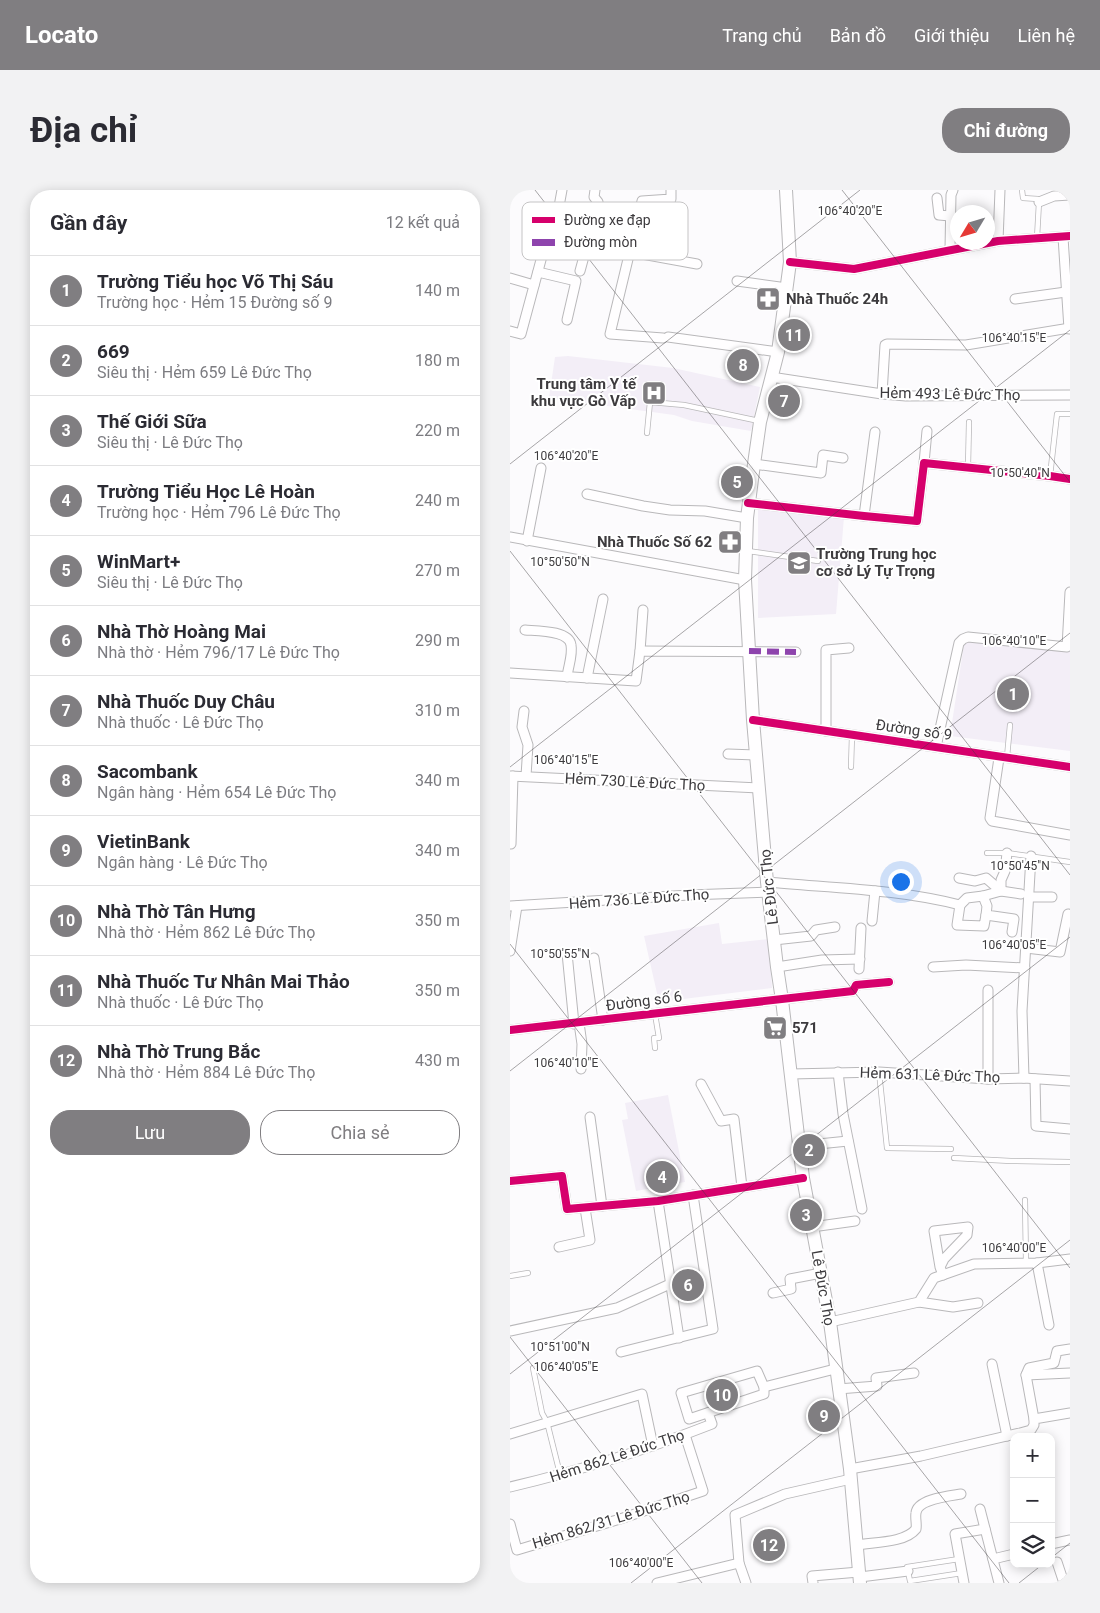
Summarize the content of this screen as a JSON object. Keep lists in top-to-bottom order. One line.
{"streets":{"main road":["Lê Đức Thọ"],"street":["Hẻm 493 Lê Đức Thọ","Đường số 9","Hẻm 730 Lê Đức Thọ","Hẻm 736 Lê Đức Thọ","Đường số 6","Hẻm 631 Lê Đức Thọ","Hẻm 862 Lê Đức Thọ","Hẻm 862/31 Lê Đức Thọ"]},"crossings":[["Hẻm 493 Lê Đức Thọ","Lê Đức Thọ"],["Đường số 9","Lê Đức Thọ"],["Hẻm 730 Lê Đức Thọ","Lê Đức Thọ"],["Lê Đức Thọ","Hẻm 736 Lê Đức Thọ"],["Lê Đức Thọ","Đường số 6"],["Lê Đức Thọ","Hẻm 631 Lê Đức Thọ"],["Lê Đức Thọ","Hẻm 862 Lê Đức Thọ"],["Hẻm 862 Lê Đức Thọ","Hẻm 862/31 Lê Đức Thọ"]],"places":{"pharmacy":["Nhà Thuốc 24h","Nhà Thuốc Số 62"],"hospital":["Trung tâm Y tế khu vực Gò Vấp"],"school or university":["Trường Trung học cơ sở Lý Tự Trọng"],"supermarket":["571"]},"legend":["Đường xe đạp","Đường mòn"],"north":"bottom left","page":{"header":"Locato","nav":["Trang chủ","Bản đồ","Giới thiệu","Liên hệ"],"buttons":["Chỉ đường",["Lưu","Chia sẻ"]],"title":"Địa chỉ","heading":["Gần đây","12 kết quả"],"list":[{"mark":"1","name":"Trường Tiểu học Võ Thị Sáu","note":"Trường học · Hẻm 15 Đường số 9","value":"140 m"},{"mark":"2","name":"669","note":"Siêu thị · Hẻm 659 Lê Đức Thọ","value":"180 m"},{"mark":"3","name":"Thế Giới Sữa","note":"Siêu thị · Lê Đức Thọ","value":"220 m"},{"mark":"4","name":"Trường Tiểu Học Lê Hoàn","note":"Trường học · Hẻm 796 Lê Đức Thọ","value":"240 m"},{"mark":"5","name":"WinMart+","note":"Siêu thị · Lê Đức Thọ","value":"270 m"},{"mark":"6","name":"Nhà Thờ Hoàng Mai","note":"Nhà thờ · Hẻm 796/17 Lê Đức Thọ","value":"290 m"},{"mark":"7","name":"Nhà Thuốc Duy Châu","note":"Nhà thuốc · Lê Đức Thọ","value":"310 m"},{"mark":"8","name":"Sacombank","note":"Ngân hàng · Hẻm 654 Lê Đức Thọ","value":"340 m"},{"mark":"9","name":"VietinBank","note":"Ngân hàng · Lê Đức Thọ","value":"340 m"},{"mark":"10","name":"Nhà Thờ Tân Hưng","note":"Nhà thờ · Hẻm 862 Lê Đức Thọ","value":"350 m"},{"mark":"11","name":"Nhà Thuốc Tư Nhân Mai Thảo","note":"Nhà thuốc · Lê Đức Thọ","value":"350 m"},{"mark":"12","name":"Nhà Thờ Trung Bắc","note":"Nhà thờ · Hẻm 884 Lê Đức Thọ","value":"430 m"}],"pins":["11","8","7","5","1","2","4","3","6","10","9","12"],"map_buttons":["+","−"]},"coordinates":["106°40'20\"E","106°40'15\"E","10°50'40\"N","10°50'50\"N","106°40'10\"E","10°50'45\"N","106°40'05\"E","10°50'55\"N","106°40'00\"E","10°51'00\"N"]}
